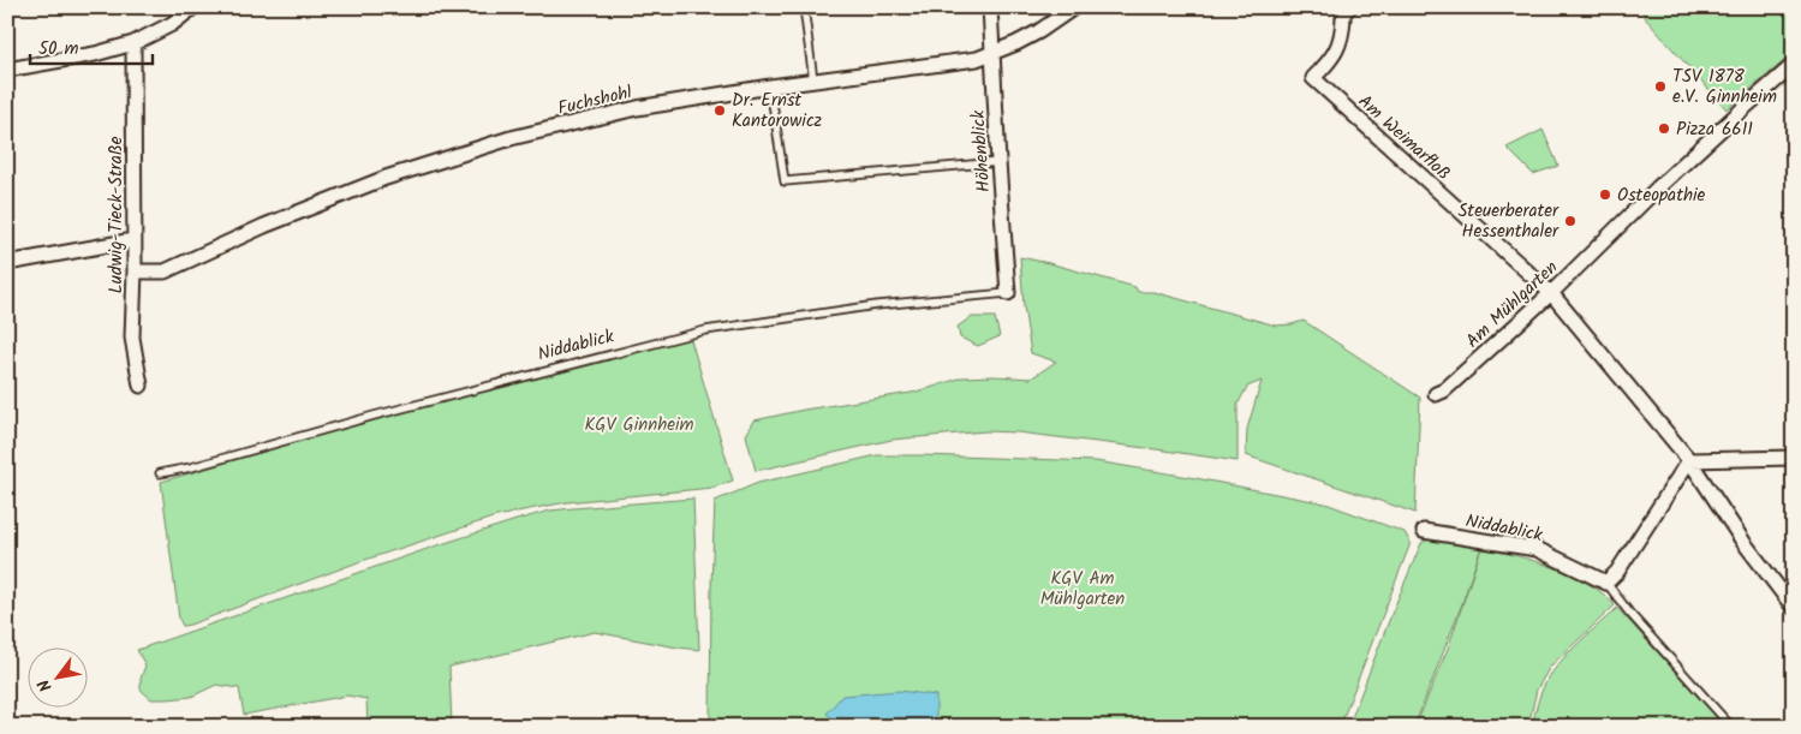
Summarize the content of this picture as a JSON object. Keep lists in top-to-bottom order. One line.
{"streets":{"street":["Fuchshohl","Am Weimarfloß","Höhenblick","Ludwig-Tieck-Straße","Am Mühlgarten","Niddablick"]},"crossings":[["Fuchshohl","Höhenblick"],["Fuchshohl","Ludwig-Tieck-Straße"],["Am Weimarfloß","Am Mühlgarten"],["Höhenblick","Niddablick"]],"parks":["KGV Ginnheim","KGV Am Mühlgarten"],"places":["TSV 1878 e.V. Ginnheim","Dr. Ernst Kantorowicz","Pizza 6611","Osteopathie","Steuerberater Hessenthaler"],"scale_bar":"50 m","north":"bottom left"}
